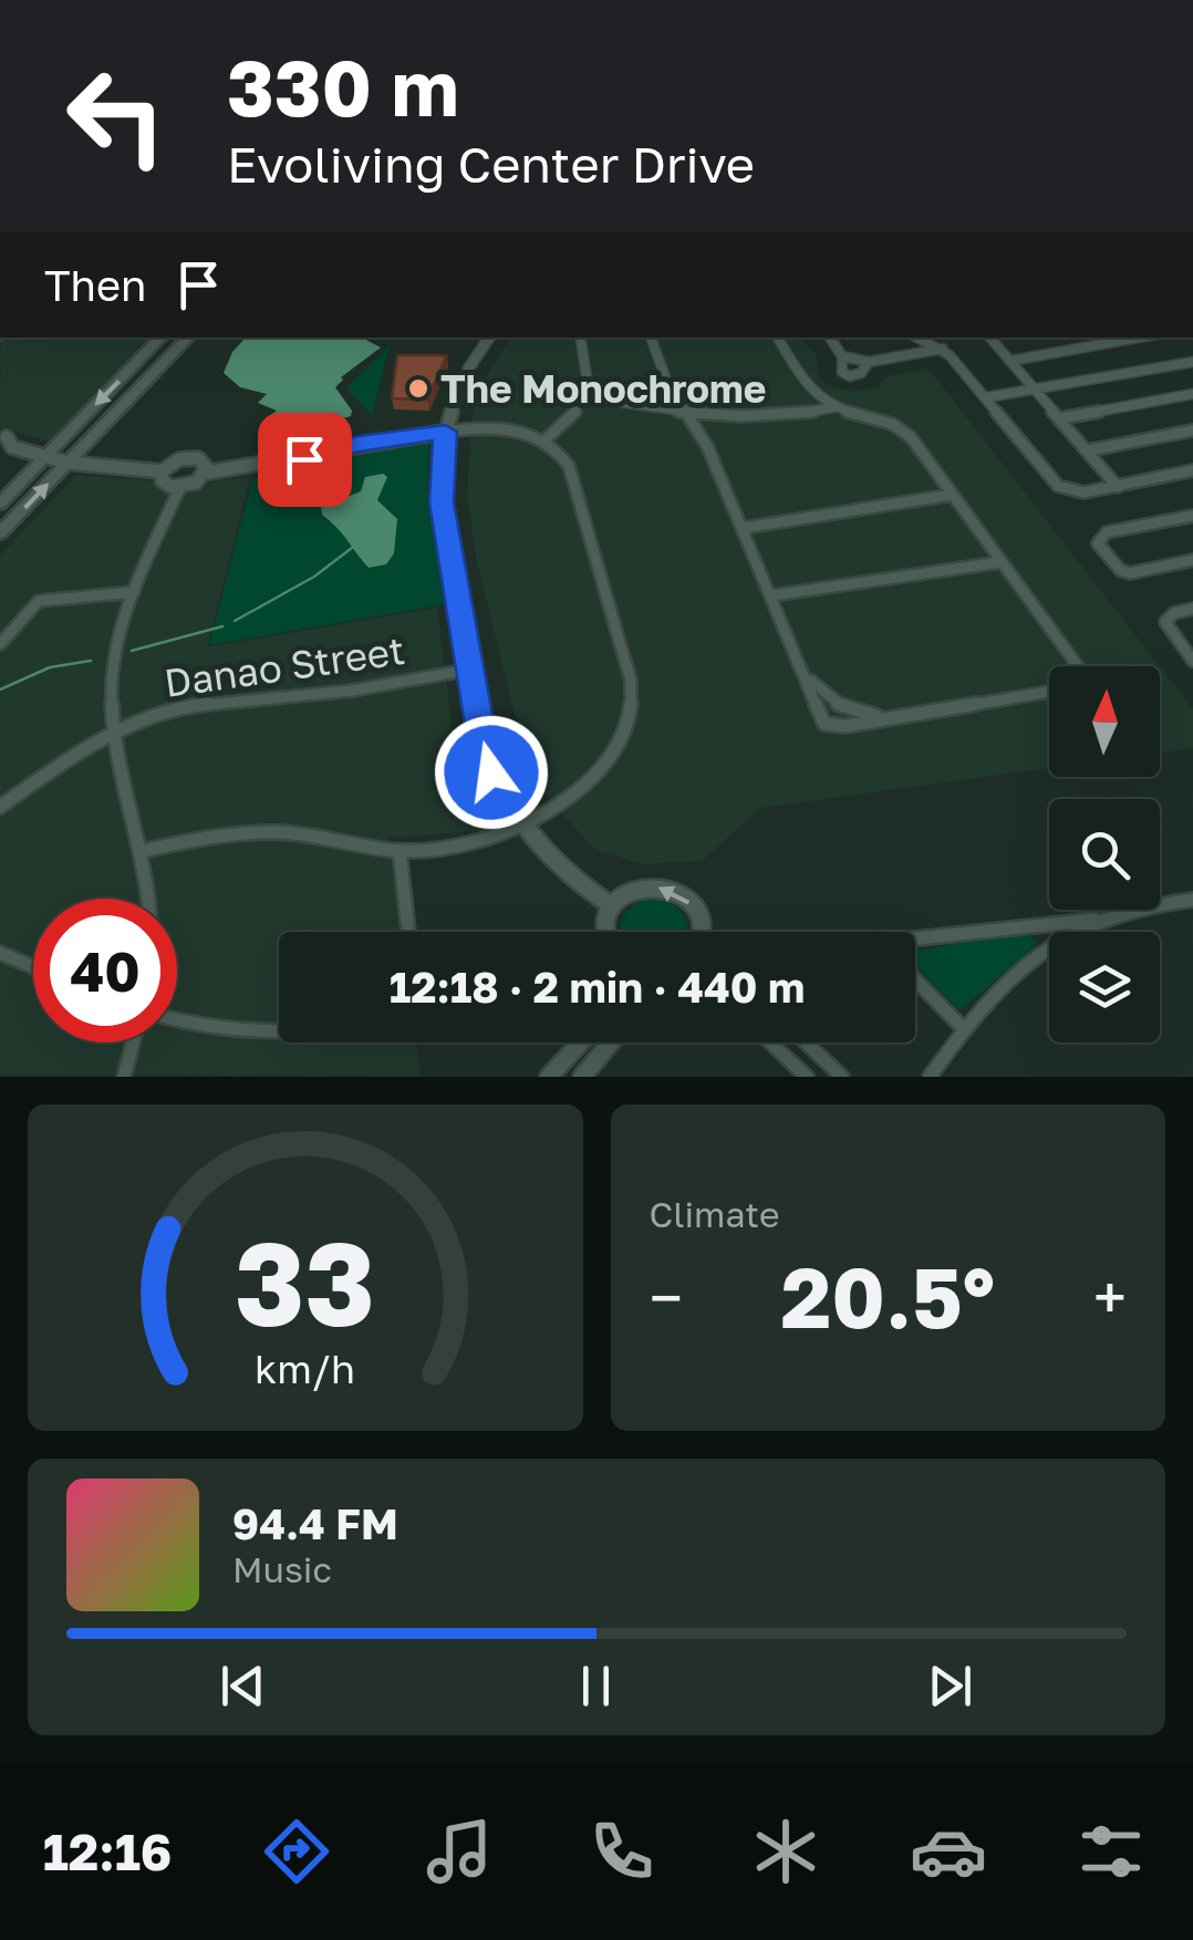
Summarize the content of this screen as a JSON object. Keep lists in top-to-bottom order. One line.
{"streets":{"street":["Danao Street"]},"places":["The Monochrome"],"north":"top","page":{"turn":["330 m","Evoliving Center Drive"],"then":"Then","limit":"40","trip":"12:18 · 2 min · 440 m","tile":"Climate","heat":["−","20.5°","+"],"song":["94.4 FM","Music"],"tabs":"12:16","gauge":["33","km/h"]}}
